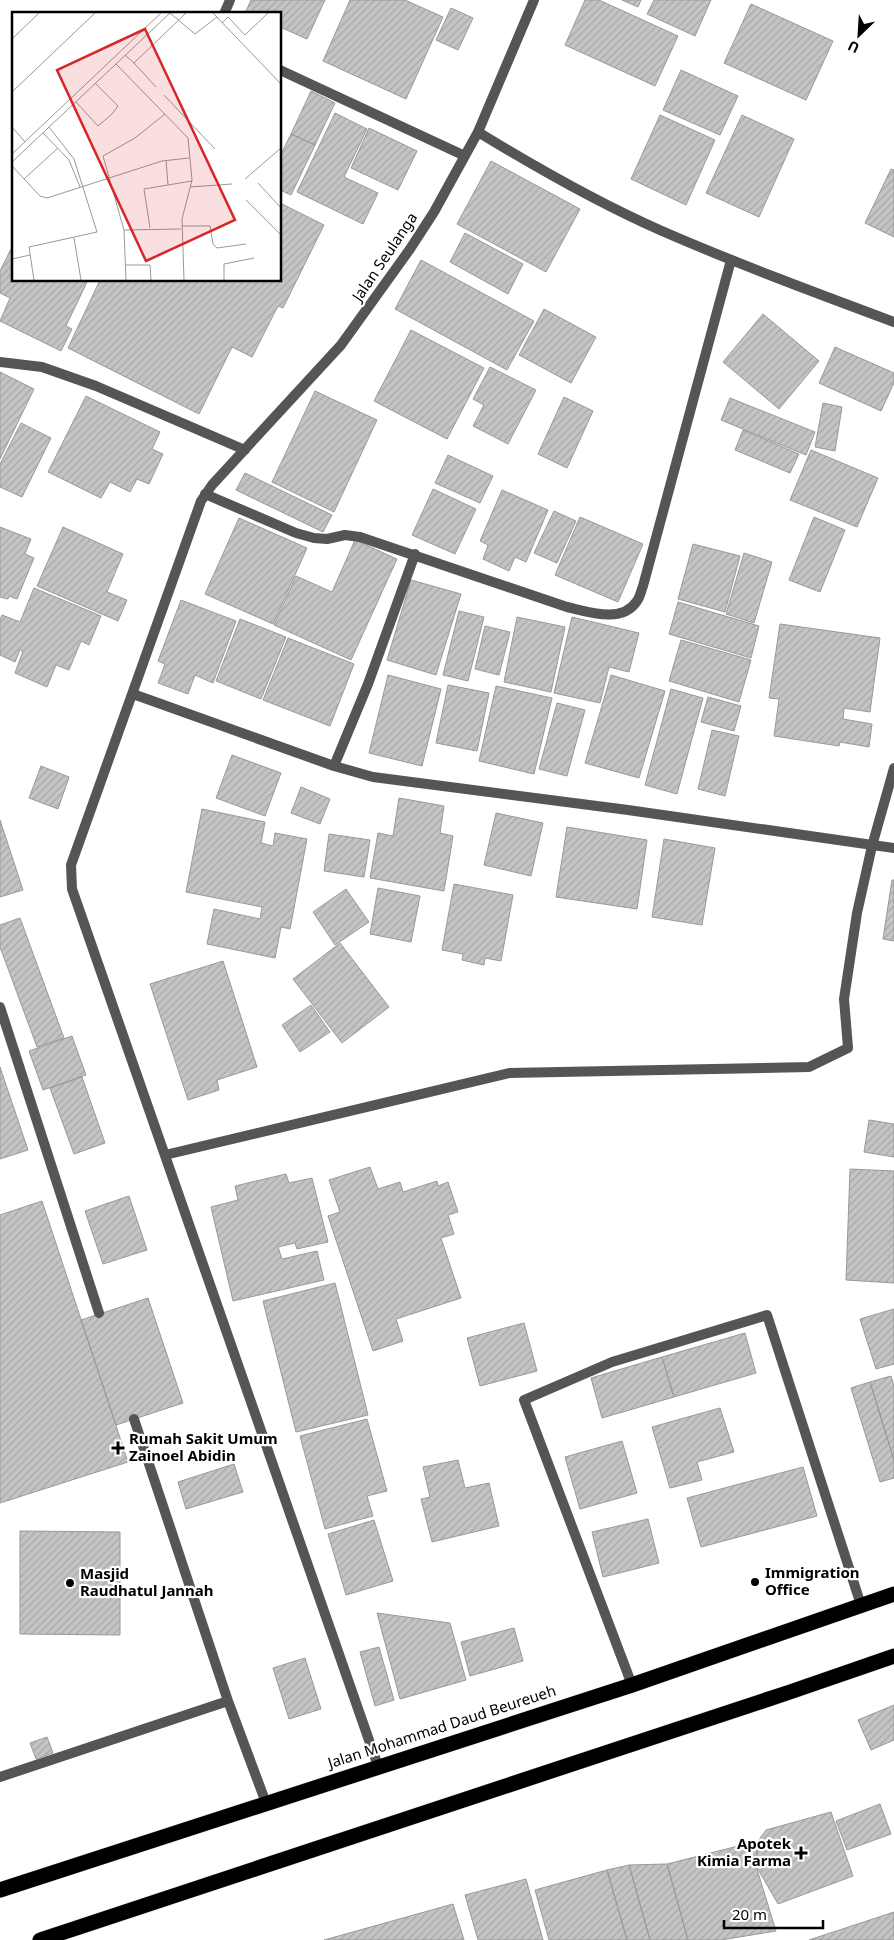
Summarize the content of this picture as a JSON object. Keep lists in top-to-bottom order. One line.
{"streets":{"highway":["Jalan Mohammad Daud Beureueh"],"street":["Jalan Seulanga"]},"places":{"health":["Rumah Sakit Umum Zainoel Abidin","Apotek Kimia Farma"],"other":["Immigration Office","Masjid Raudhatul Jannah"]},"scale_bar":"20 m","north":"bottom left"}
